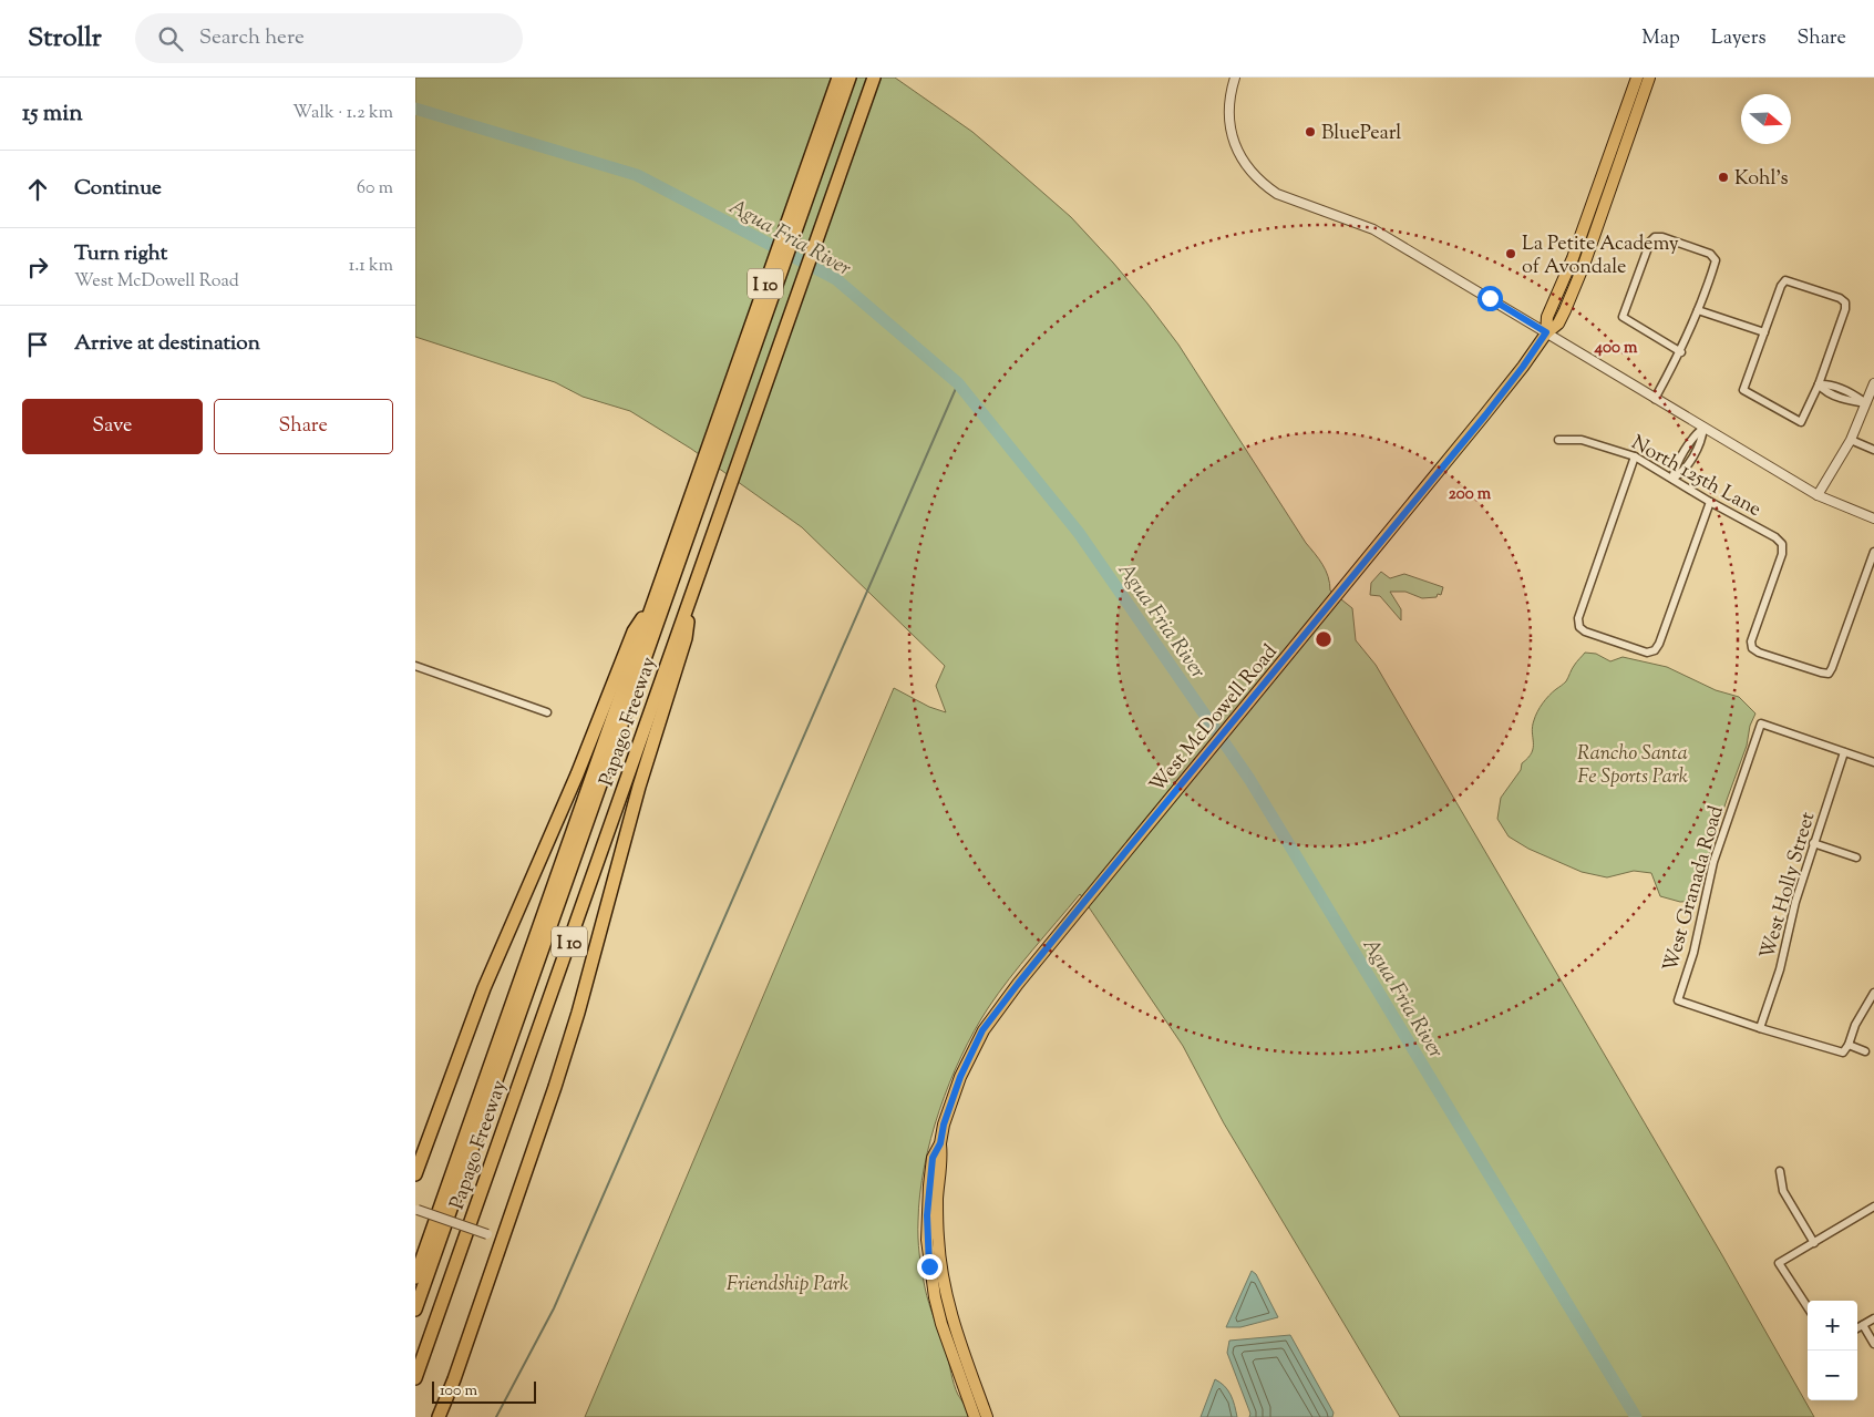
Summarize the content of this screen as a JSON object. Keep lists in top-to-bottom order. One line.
{"streets":{"highway":["I 10","Papago Freeway"],"main road":["West McDowell Road"],"street":["North 125th Lane","West Holly Street","West Granada Road"]},"crossings":[["West Holly Street","West Granada Road"]],"water":["Agua Fria River"],"parks":["Rancho Santa Fe Sports Park","Friendship Park"],"places":["BluePearl","Kohl's","La Petite Academy of Avondale"],"scale_bar":"100 m","north":"right","page":{"header":"Strollr","search":"Search here","nav":["Map","Layers","Share"],"heading":["15 min","Walk · 1.2 km"],"list":[["Continue","60 m"],["Turn right","West McDowell Road","1.1 km"],"Arrive at destination"],"buttons":["Save","Share"],"map_buttons":["+","−"],"scale":"100 m"},"rings":["400 m","200 m"]}
